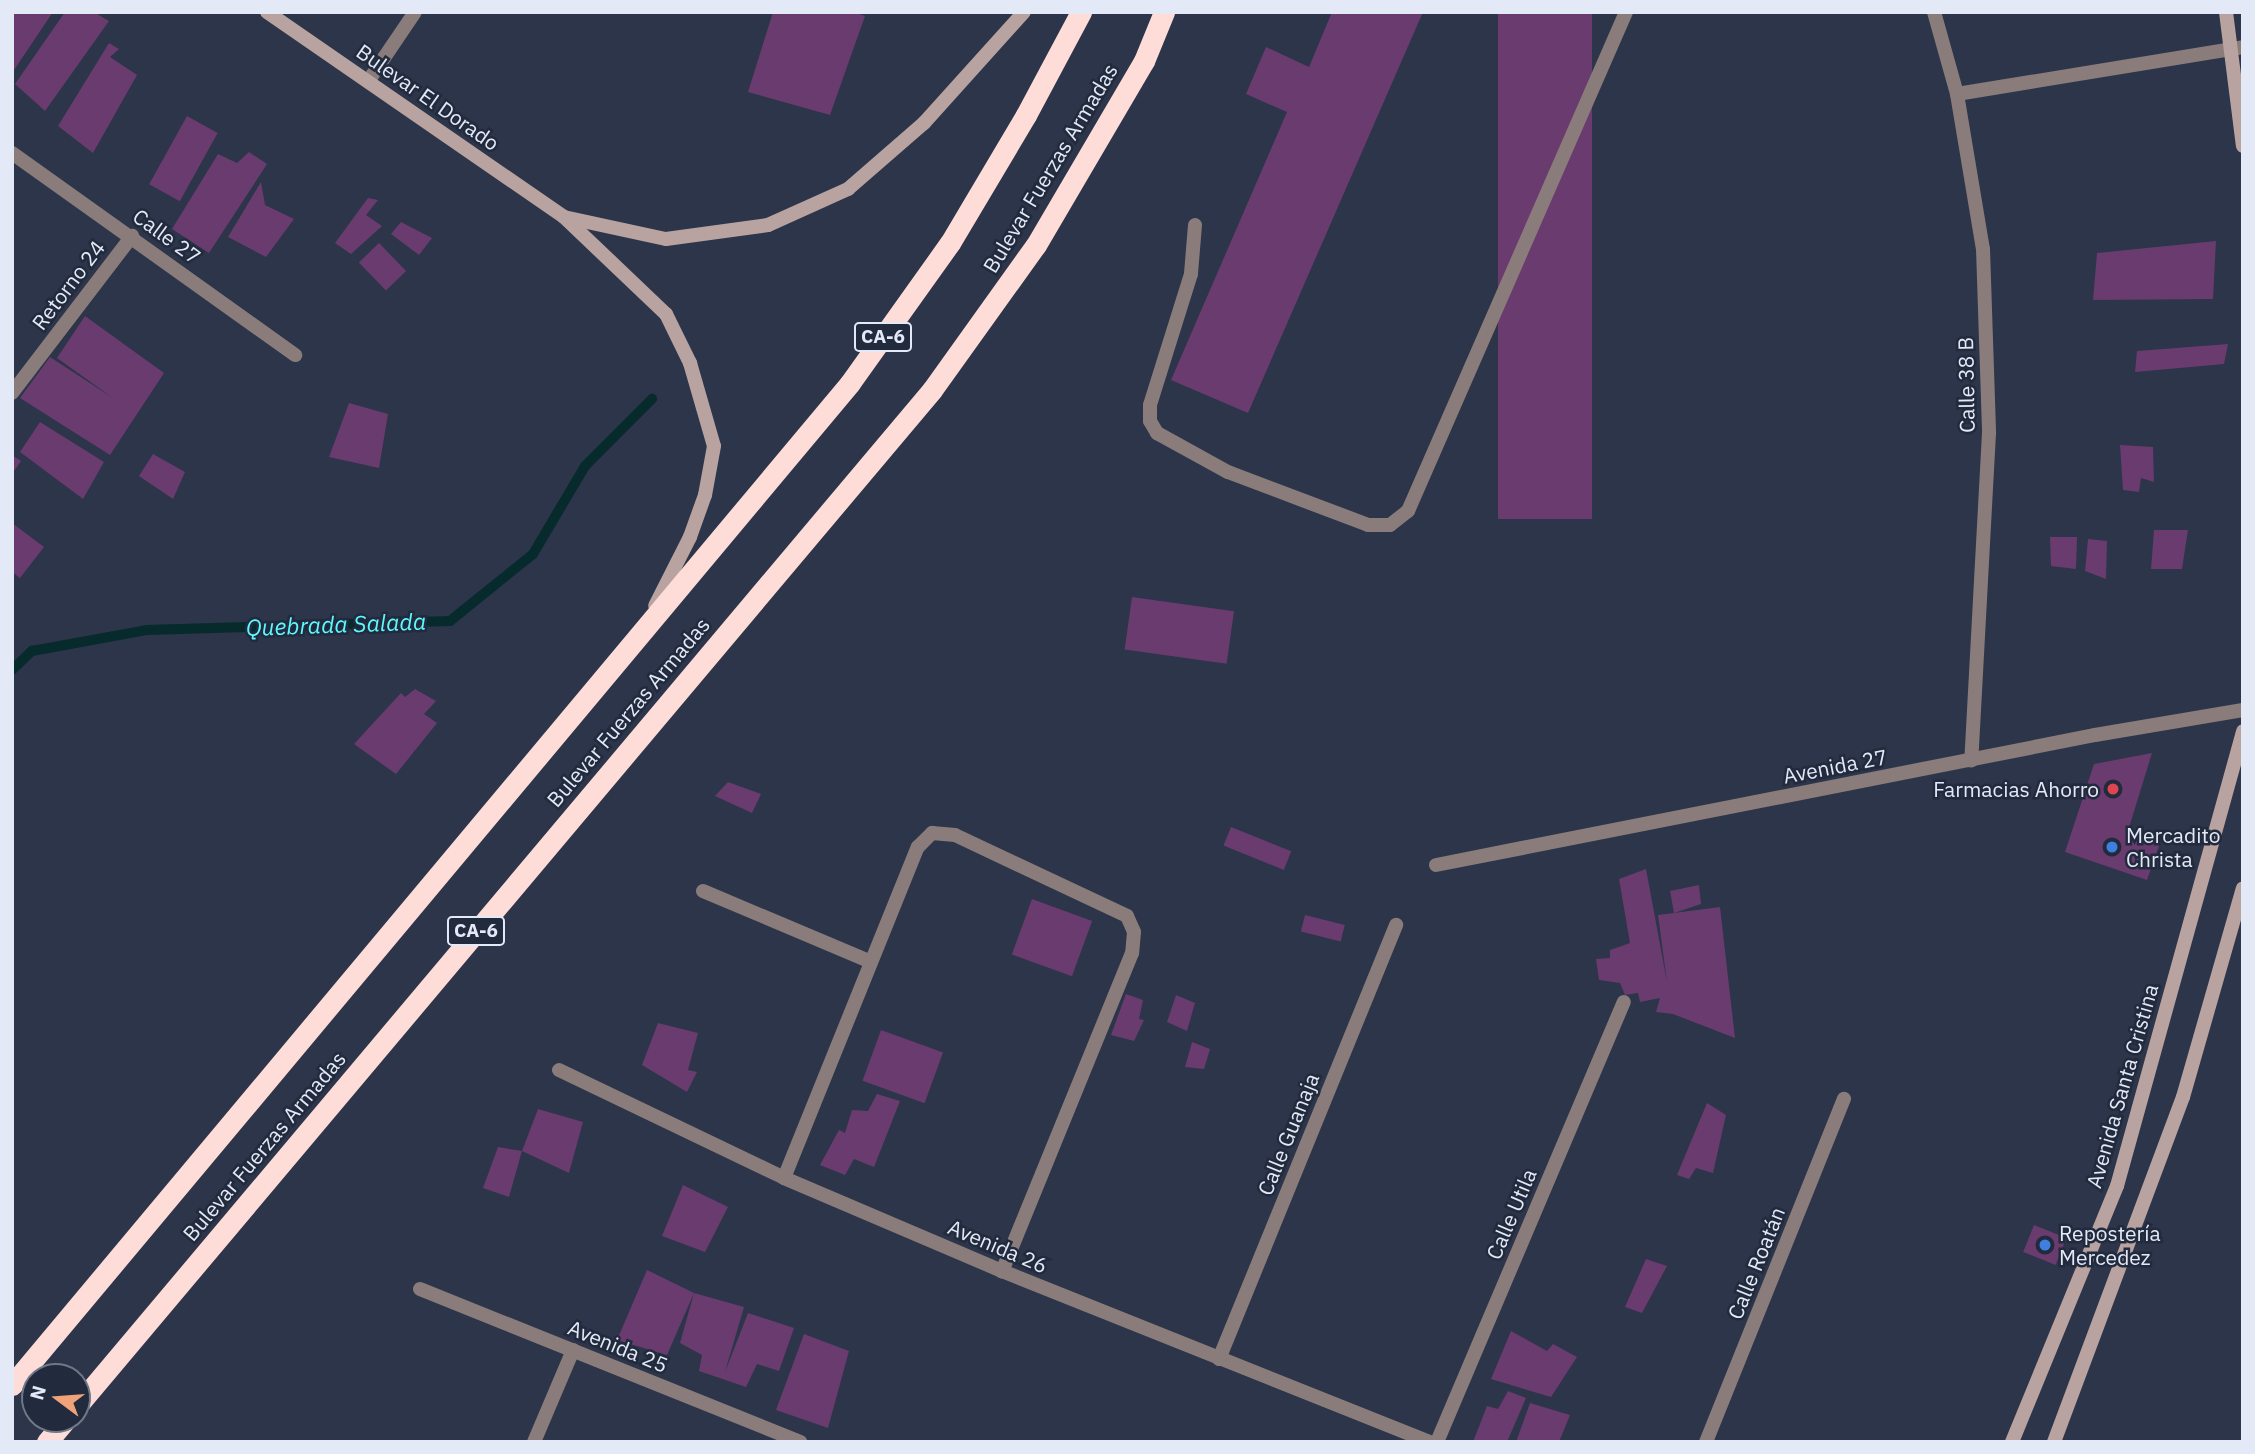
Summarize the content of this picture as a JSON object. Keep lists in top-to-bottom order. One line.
{"streets":{"highway":["Bulevar Fuerzas Armadas","CA-6"],"street":["Bulevar El Dorado","Calle 27","Retorno 24","Calle 38 B","Avenida 27","Avenida Santa Cristina","Calle Guanaja","Calle Utila","Avenida 26","Calle Roatán","Avenida 25"]},"crossings":[["Bulevar El Dorado","Bulevar Fuerzas Armadas"],["Calle 27","Retorno 24"],["Calle 38 B","Avenida 27"],["Calle Guanaja","Avenida 26"]],"water":["Quebrada Salada"],"places":["Farmacias Ahorro","Mercadito Christa","Repostería Mercedez"],"north":"left"}
